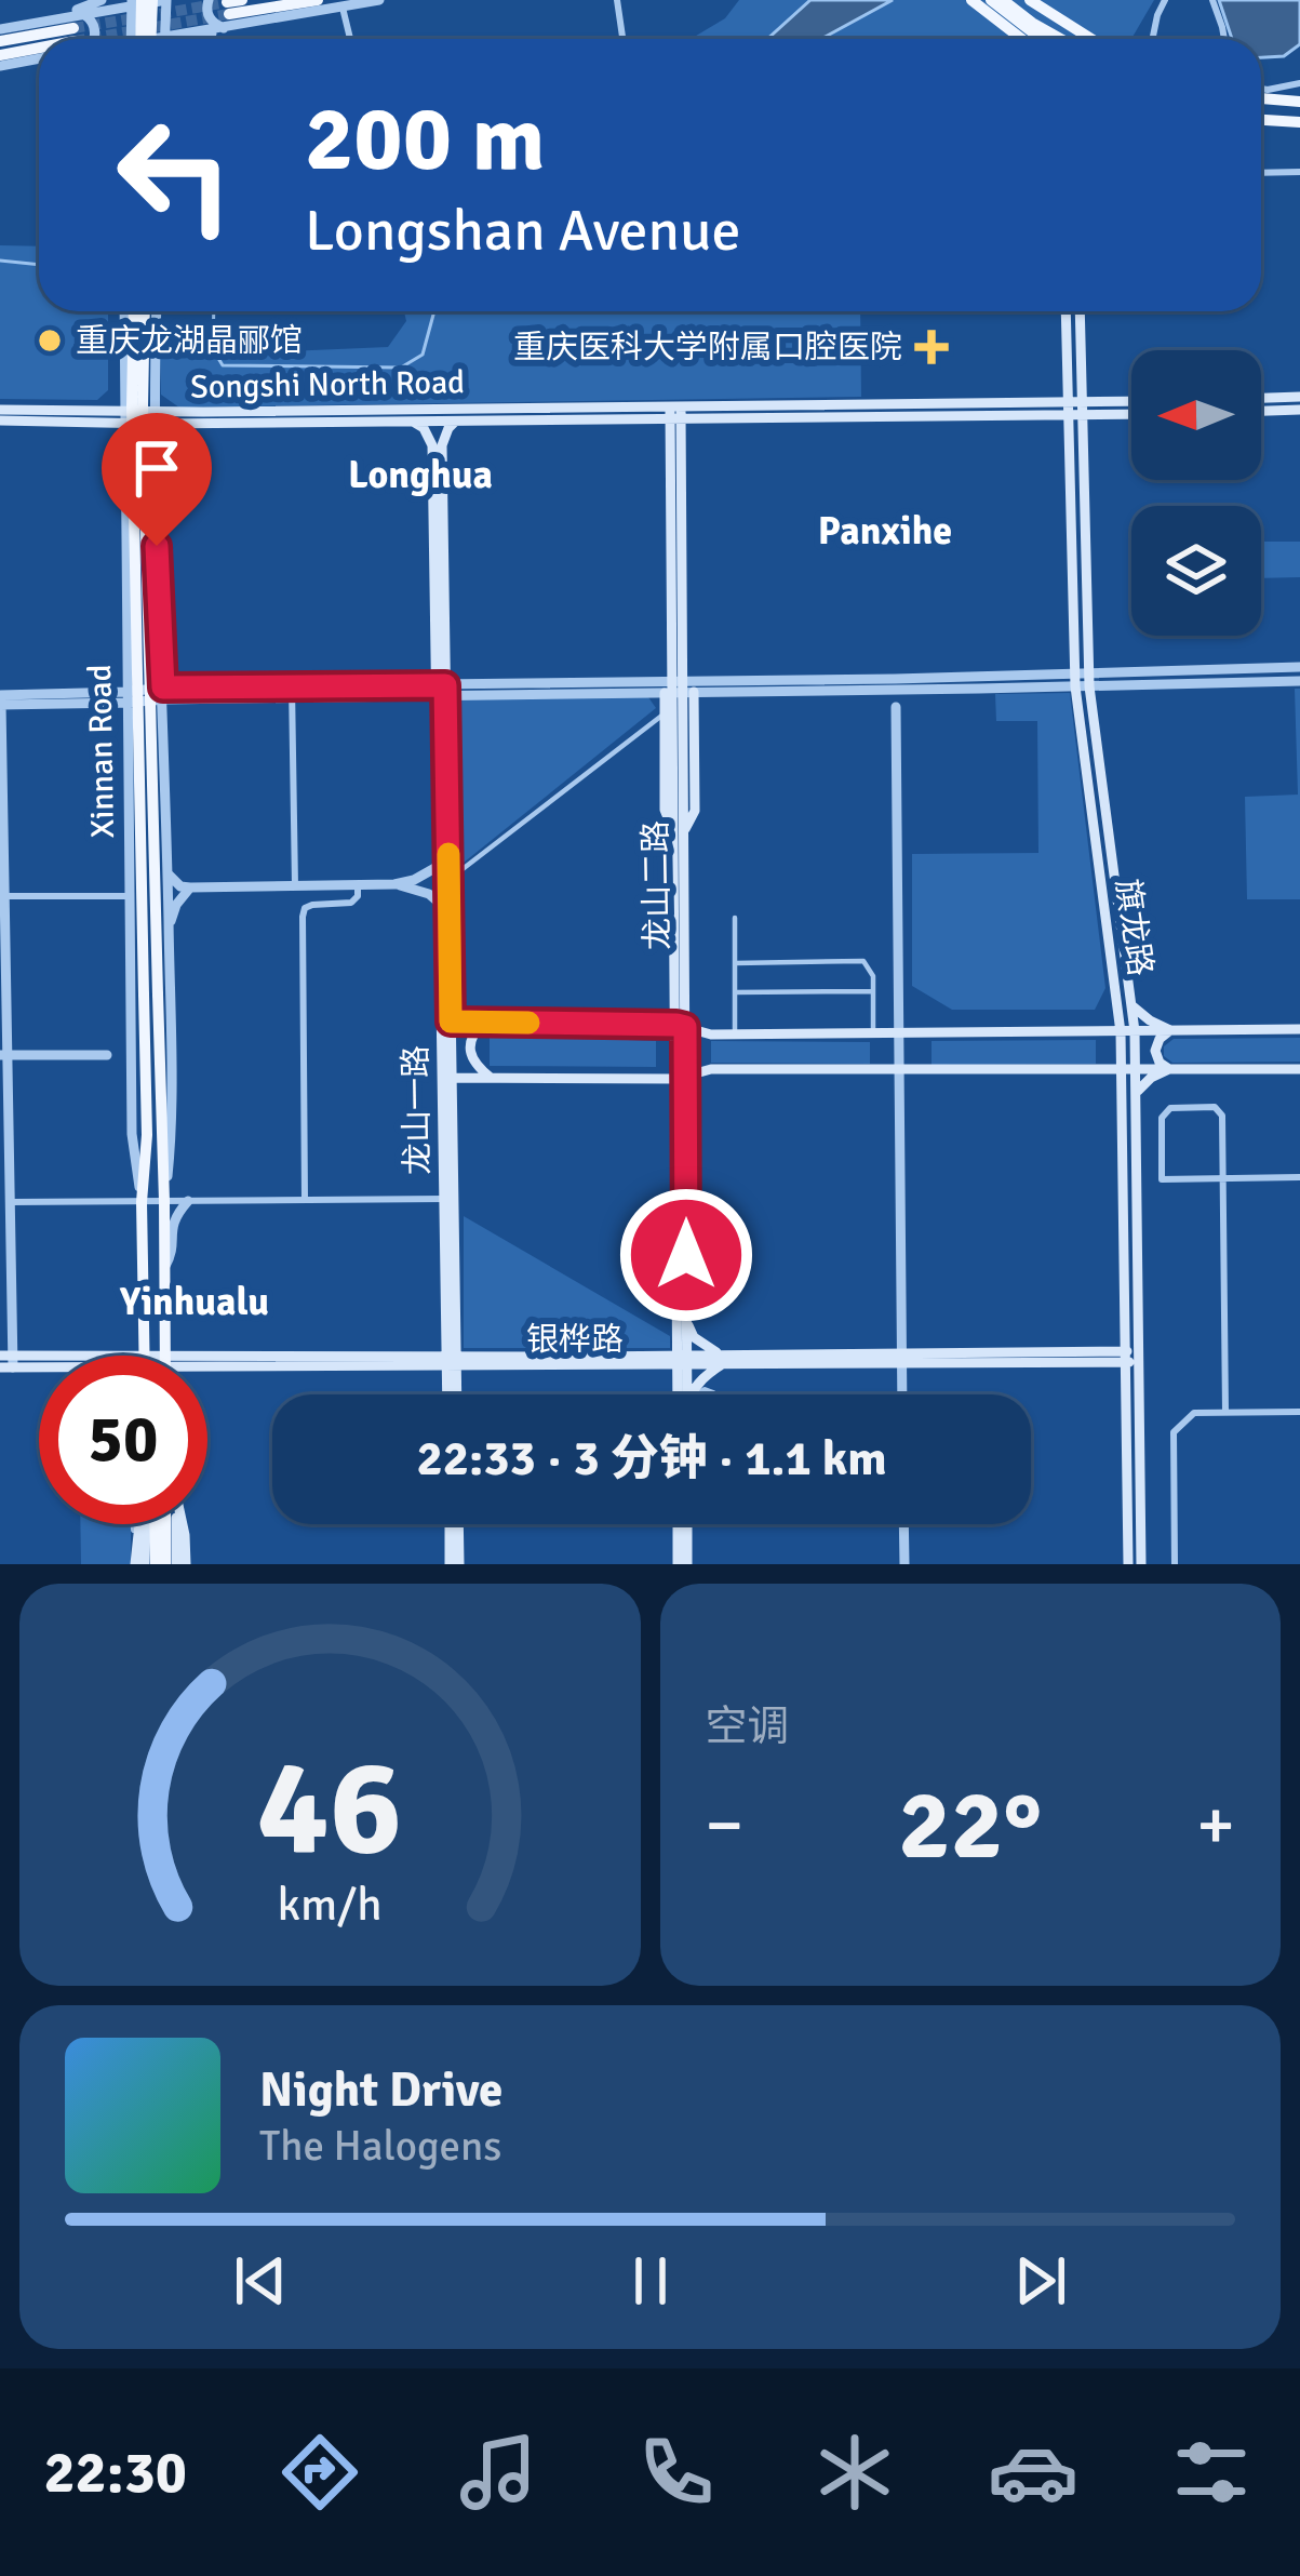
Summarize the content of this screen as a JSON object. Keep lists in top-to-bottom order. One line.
{"streets":{"main road":["Songshi North Road","Xinnan Road","龙山二路","旗龙路","龙山一路","银桦路"]},"crossings":[["Songshi North Road","Xinnan Road"],["Songshi North Road","龙山二路"],["Songshi North Road","旗龙路"],["Songshi North Road","龙山一路"],["龙山二路","银桦路"],["旗龙路","银桦路"],["龙山一路","银桦路"]],"districts":["Longhua","Panxihe","Yinhualu"],"places":{"other":["重庆龙湖晶郦馆"],"health":["重庆医科大学附属口腔医院"]},"north":"left","page":{"turn":["200 m","Longshan Avenue"],"limit":"50","trip":"22:33 · 3 分钟 · 1.1 km","tile":"空调","heat":["−","22°","+"],"song":["Night Drive","The Halogens"],"tabs":"22:30","gauge":["46","km/h"]}}
